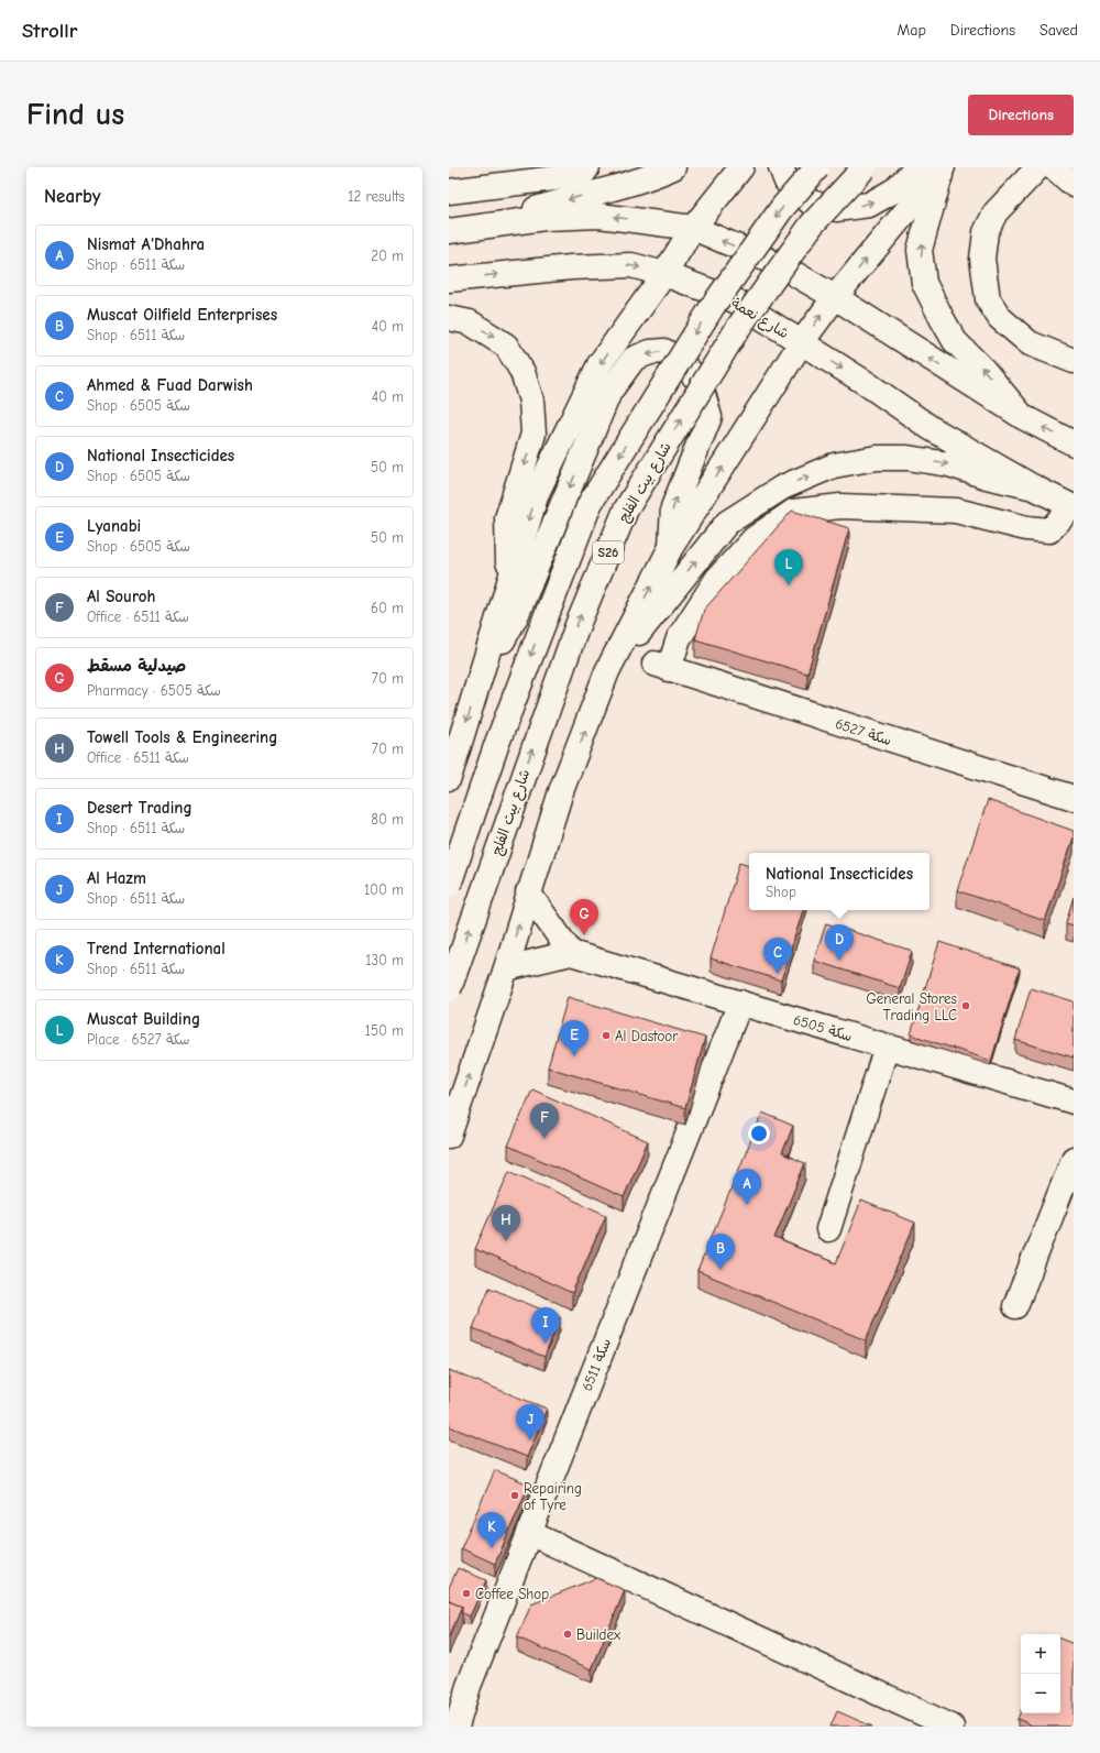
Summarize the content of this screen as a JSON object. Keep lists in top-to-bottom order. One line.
{"streets":{"street":["شارع نعمة","شارع بيت الفلج","S26","سكة 6527","سكة 6505","سكة 6511"]},"crossings":[["سكة 6505","سكة 6511"]],"places":["General Stores Trading LLC","Al Dastoor","Repairing of Tyre","Coffee Shop","Buildex"],"page":{"header":"Strollr","nav":["Map","Directions","Saved"],"buttons":"Directions","title":"Find us","heading":["Nearby","12 results"],"list":[{"mark":"A","name":"Nismat A'Dhahra","note":"Shop · سكة 6511","value":"20 m"},{"mark":"B","name":"Muscat Oilfield Enterprises","note":"Shop · سكة 6511","value":"40 m"},{"mark":"C","name":"Ahmed & Fuad Darwish","note":"Shop · سكة 6505","value":"40 m"},{"mark":"D","name":"National Insecticides","note":"Shop · سكة 6505","value":"50 m"},{"mark":"E","name":"Lyanabi","note":"Shop · سكة 6505","value":"50 m"},{"mark":"F","name":"Al Souroh","note":"Office · سكة 6511","value":"60 m"},{"mark":"G","name":"صيدلية مسقط","note":"Pharmacy · سكة 6505","value":"70 m"},{"mark":"H","name":"Towell Tools & Engineering","note":"Office · سكة 6511","value":"70 m"},{"mark":"I","name":"Desert Trading","note":"Shop · سكة 6511","value":"80 m"},{"mark":"J","name":"Al Hazm","note":"Shop · سكة 6511","value":"100 m"},{"mark":"K","name":"Trend International","note":"Shop · سكة 6511","value":"130 m"},{"mark":"L","name":"Muscat Building","note":"Place · سكة 6527","value":"150 m"}],"pins":["L","G","D","C","E","F","A","H","B","I","J","K"],"popup":["National Insecticides","Shop"],"map_buttons":["+","−"]}}
